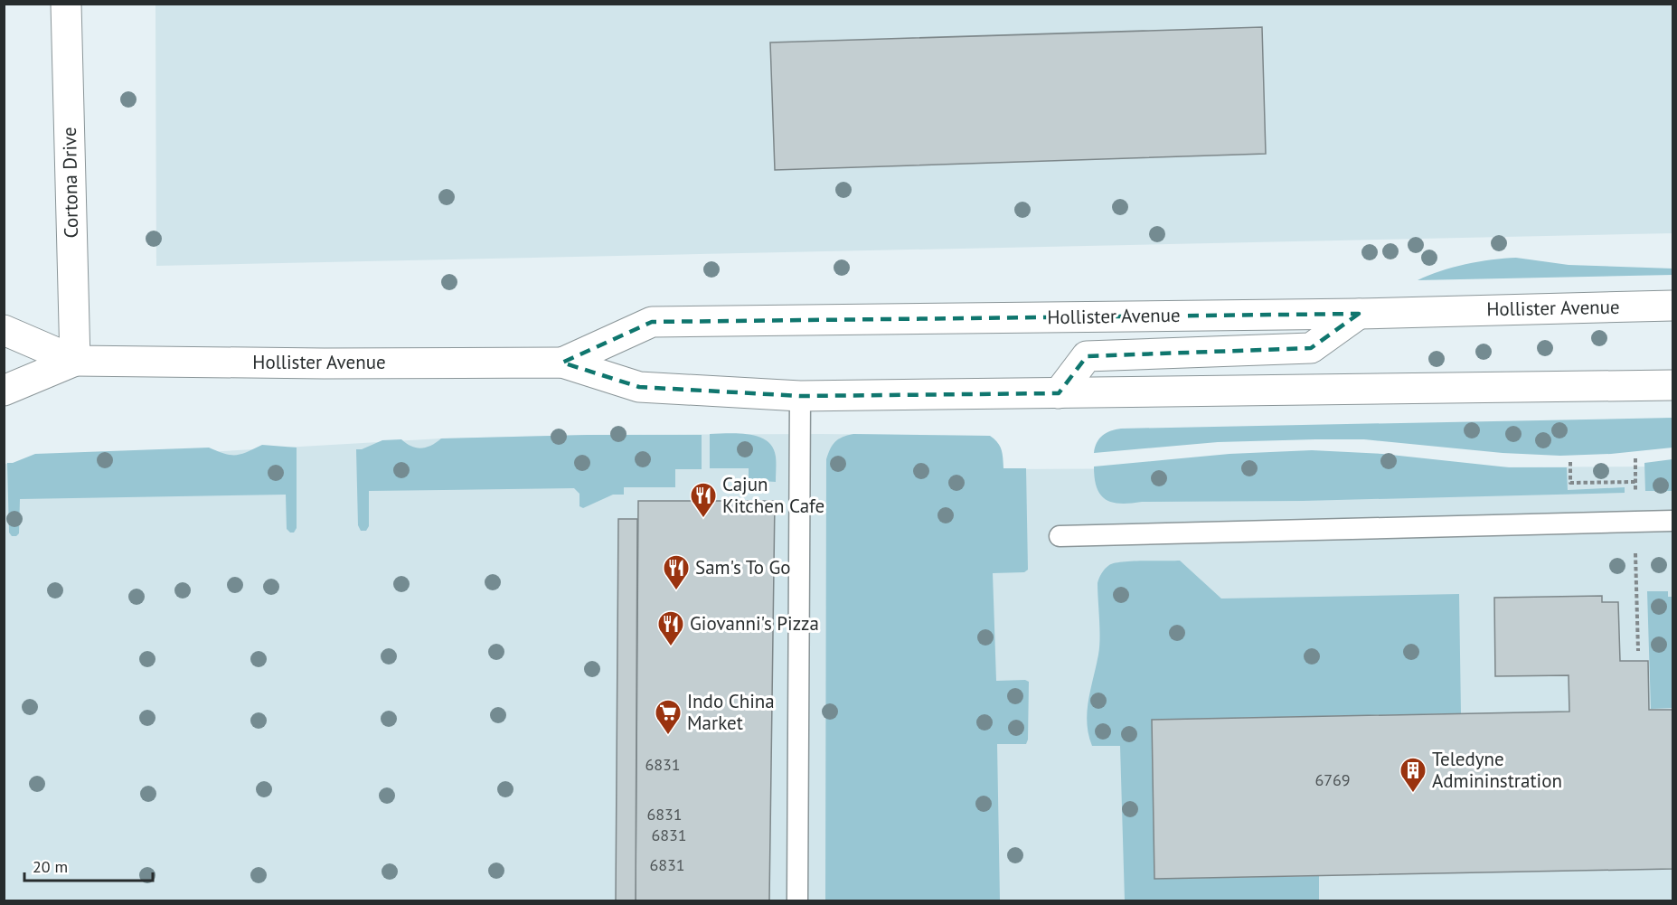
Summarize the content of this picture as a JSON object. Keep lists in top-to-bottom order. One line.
{"streets":{"main road":["Cortona Drive","Hollister Avenue"]},"crossings":[["Cortona Drive","Hollister Avenue"]],"places":{"restaurant":["Cajun Kitchen Cafe","Sam's To Go","Giovanni's Pizza"],"supermarket":["Indo China Market"],"building":["Teledyne Admininstration"]},"house_numbers":["6831","6769","6831","6831","6831"],"scale_bar":"20 m"}
